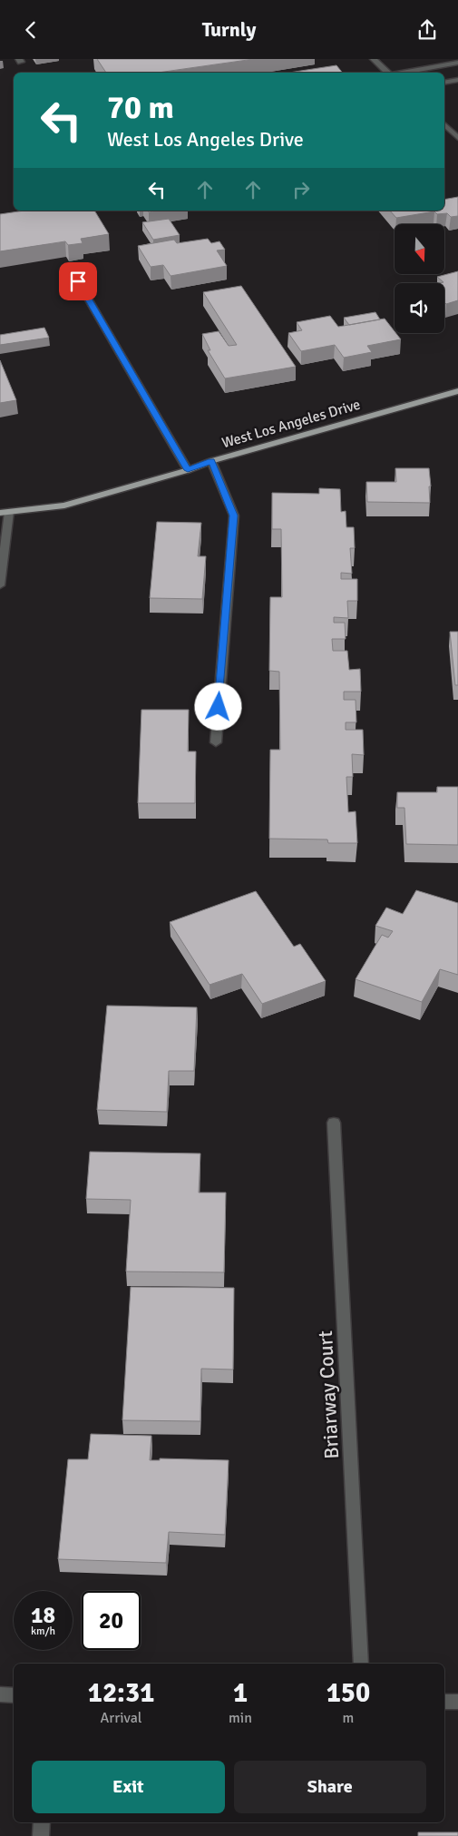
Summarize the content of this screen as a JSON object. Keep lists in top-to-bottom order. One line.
{"streets":{"main road":["West Los Angeles Drive"],"street":["Briarway Court"]},"north":"bottom","page":{"header":"Turnly","turn":["70 m","West Los Angeles Drive"],"speed":"18 km/h","limit":"20","eta":["12:31","Arrival","1","min","150","m"],"buttons":["Exit","Share"]}}
